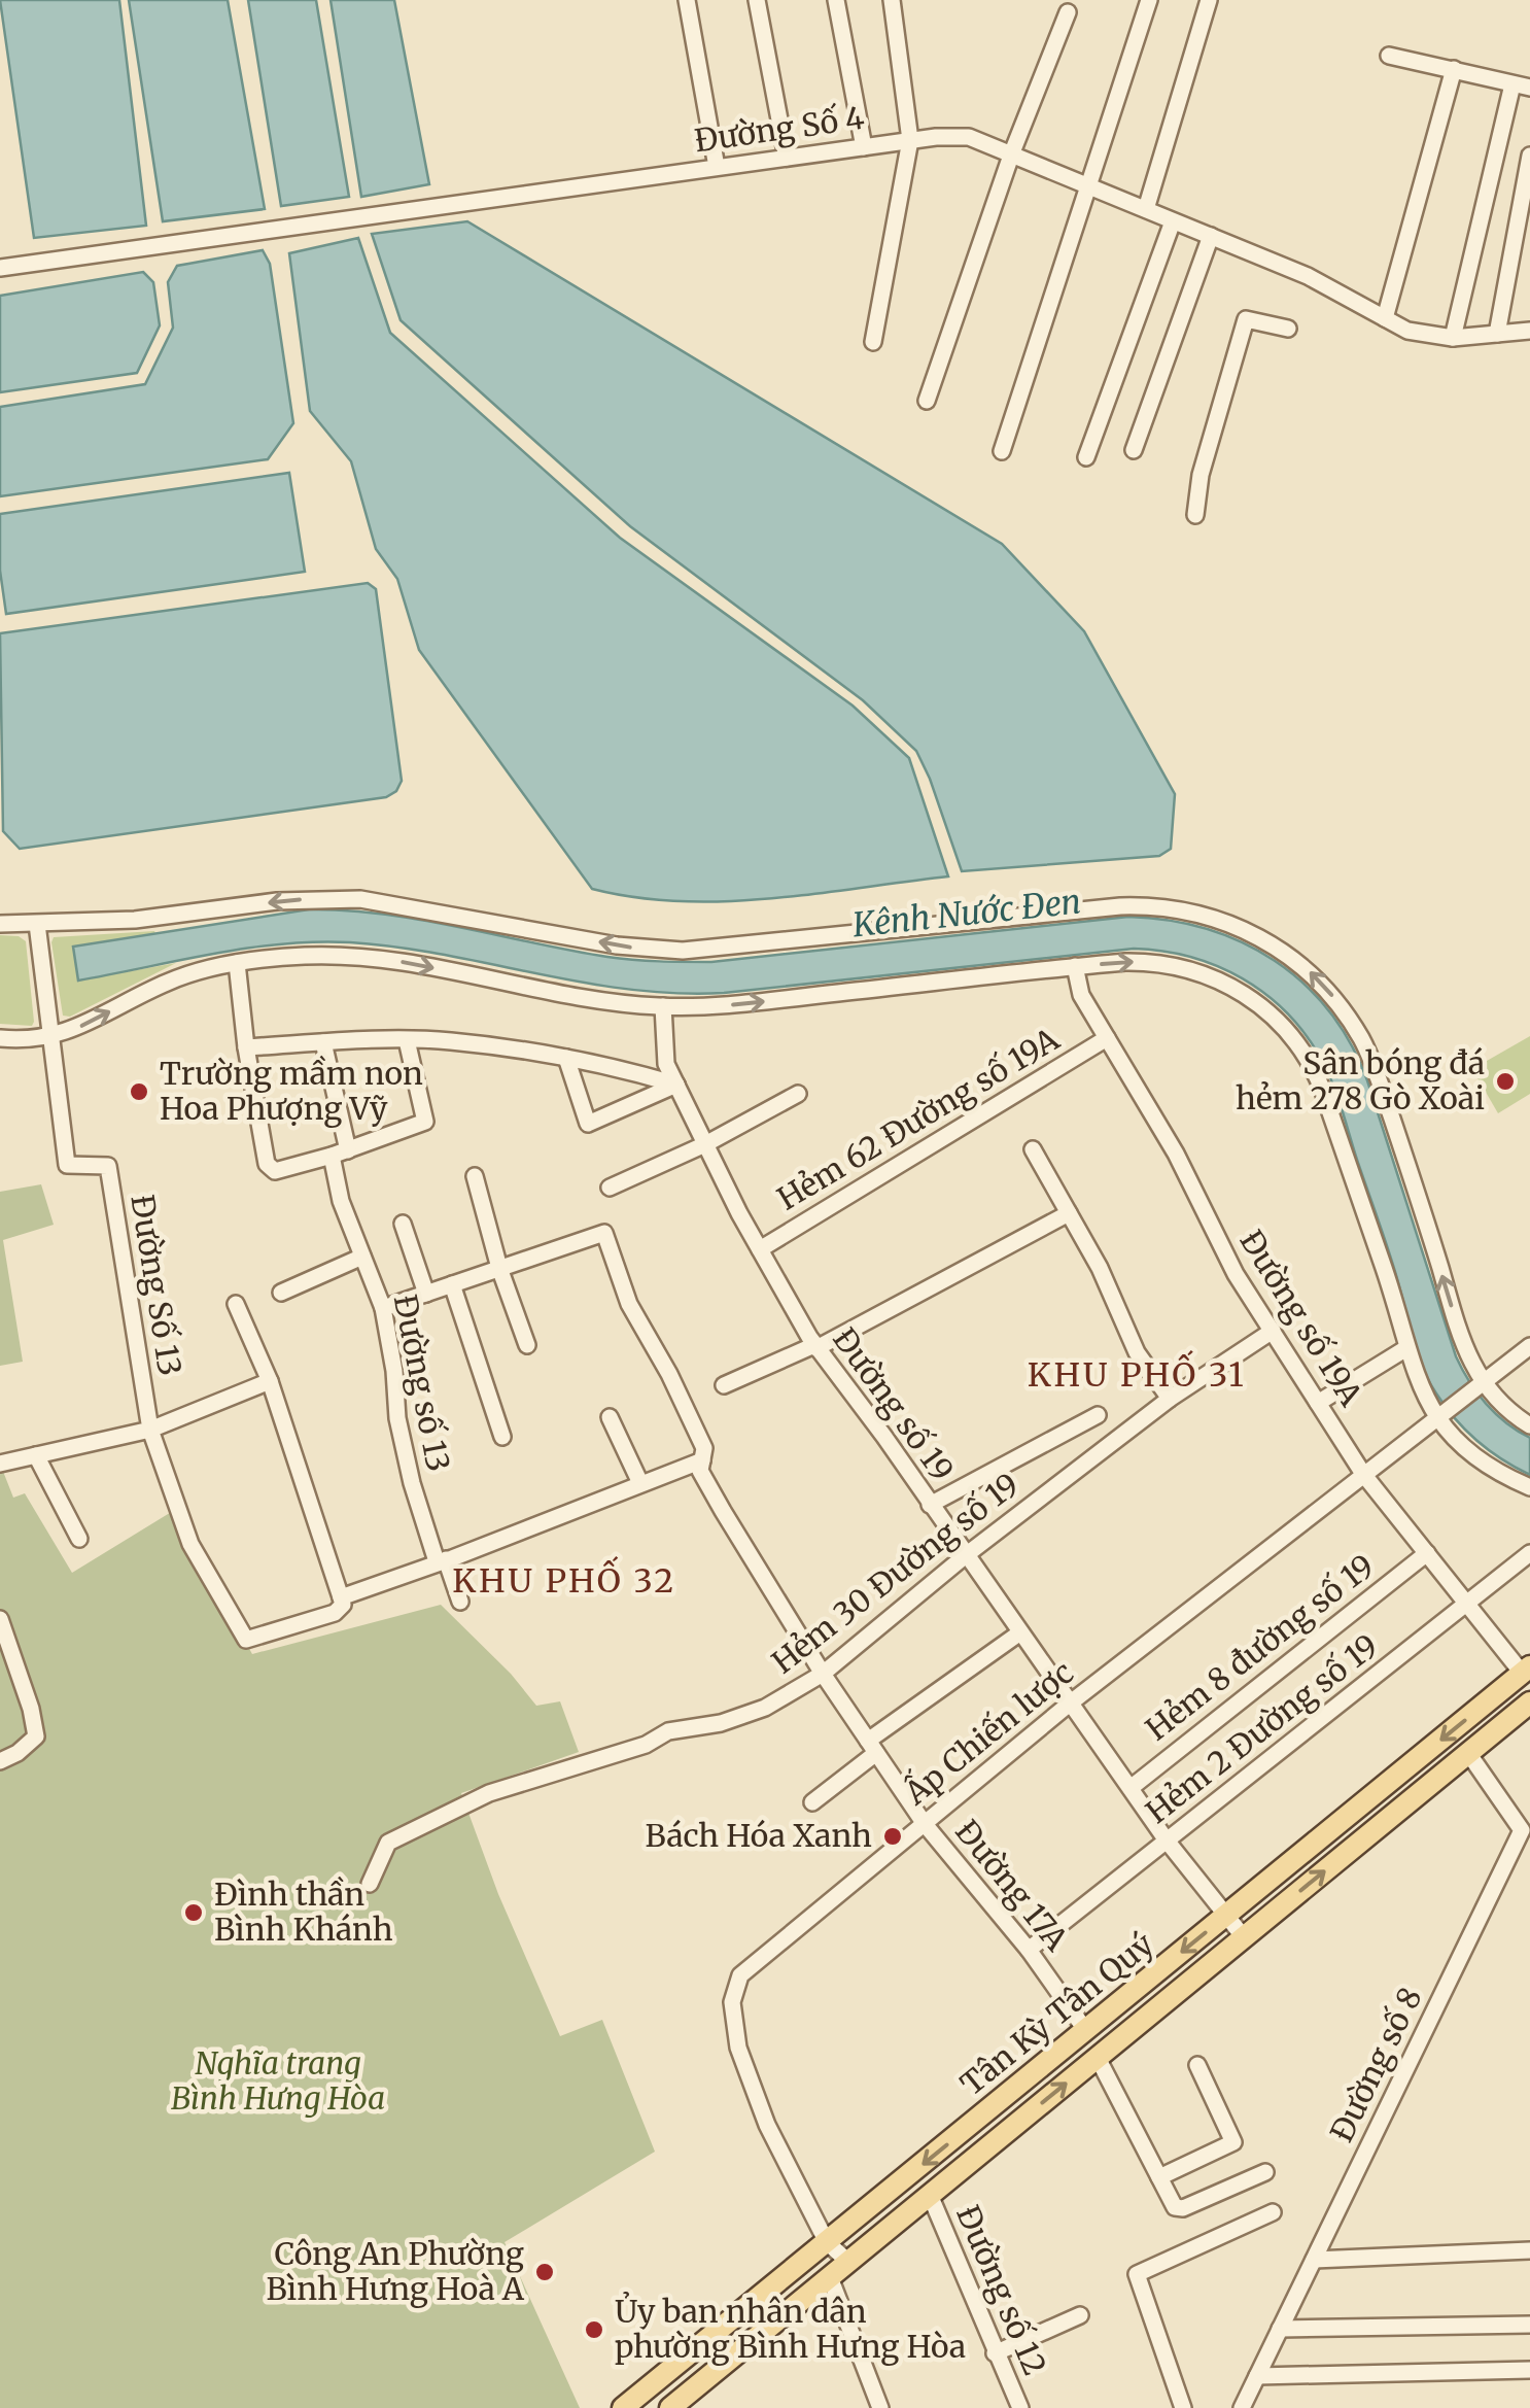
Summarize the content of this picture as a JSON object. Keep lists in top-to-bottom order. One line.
{"streets":{"main road":["Tân Kỳ Tân Quý"],"street":["Đường Số 4","Hẻm 62 Đường số 19A","Đường Số 13","Đường số 19A","Đường số 13","Đường số 19","Hẻm 30 Đường số 19","Hẻm 8 đường số 19","Hẻm 2 Đường số 19","Ấp Chiến lược","Đường 17A","Đường số 8","Đường số 12"]},"crossings":[["Hẻm 62 Đường số 19A","Đường số 19A"],["Hẻm 62 Đường số 19A","Đường số 19"],["Đường số 19A","Hẻm 30 Đường số 19"],["Đường số 19A","Hẻm 8 đường số 19"],["Đường số 19A","Hẻm 2 Đường số 19"],["Đường số 19A","Ấp Chiến lược"],["Đường số 19A","Tân Kỳ Tân Quý"],["Đường số 19","Hẻm 30 Đường số 19"],["Đường số 19","Hẻm 8 đường số 19"],["Đường số 19","Hẻm 2 Đường số 19"],["Đường số 19","Ấp Chiến lược"],["Đường số 19","Tân Kỳ Tân Quý"],["Hẻm 30 Đường số 19","Đường 17A"],["Hẻm 2 Đường số 19","Đường 17A"],["Ấp Chiến lược","Đường 17A"],["Ấp Chiến lược","Tân Kỳ Tân Quý"],["Đường 17A","Tân Kỳ Tân Quý"],["Tân Kỳ Tân Quý","Đường số 8"],["Tân Kỳ Tân Quý","Đường số 12"]],"districts":["KHU PHỐ 31","KHU PHỐ 32"],"water":["Kênh Nước Đen"],"parks":["Nghĩa trang Bình Hưng Hòa"],"places":["Sân bóng đá hẻm 278 Gò Xoài","Trường mầm non Hoa Phượng Vỹ","Bách Hóa Xanh","Đình thần Bình Khánh","Công An Phường Bình Hưng Hoà A","Ủy ban nhân dân phường Bình Hưng Hòa"]}
